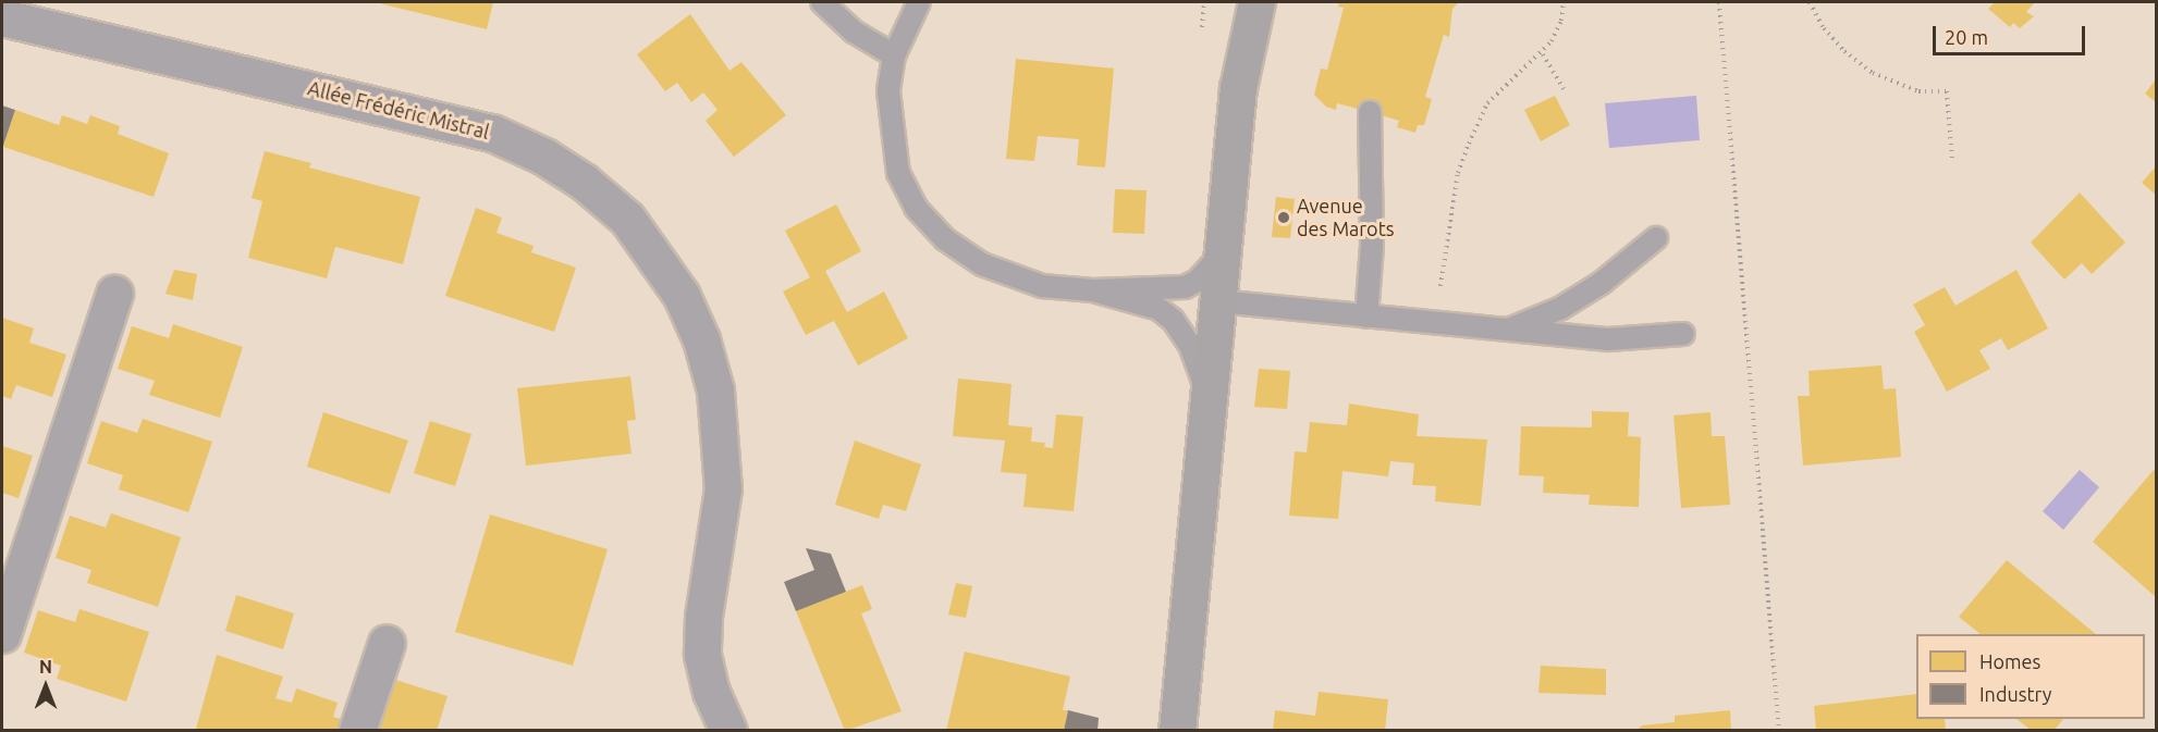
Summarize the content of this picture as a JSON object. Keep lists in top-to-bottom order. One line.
{"streets":{"street":["Allée Frédéric Mistral"]},"places":["Avenue des Marots"],"legend":["Homes","Industry"],"scale_bar":"20 m","north":"top"}
